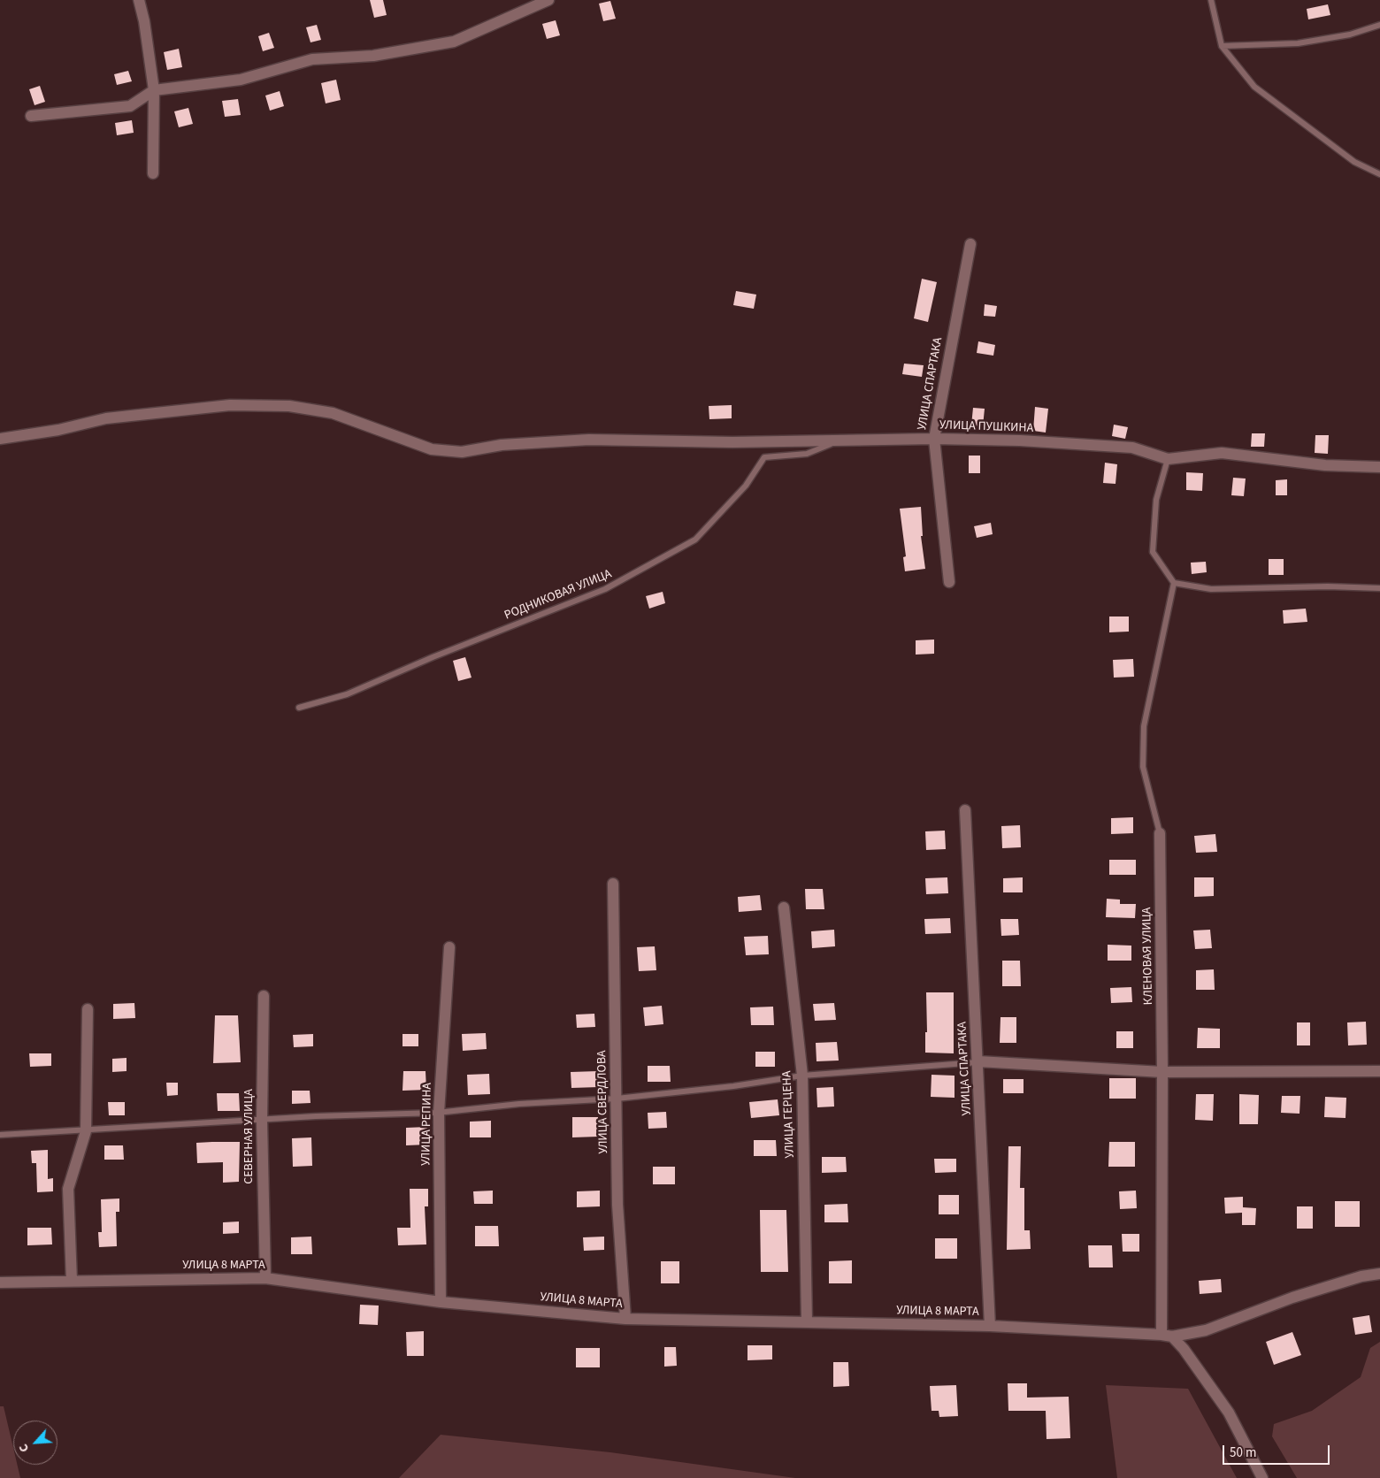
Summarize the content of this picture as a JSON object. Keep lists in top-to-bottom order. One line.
{"streets":{"street":["УЛИЦА СПАРТАКА","УЛИЦА ПУШКИНА","КЛЕНОВАЯ УЛИЦА","УЛИЦА СВЕРДЛОВА","УЛИЦА ГЕРЦЕНА","УЛИЦА РЕПИНА","СЕВЕРНАЯ УЛИЦА","УЛИЦА 8 МАРТА"],"lane":["РОДНИКОВАЯ УЛИЦА"]},"crossings":[["УЛИЦА СПАРТАКА","УЛИЦА ПУШКИНА"],["УЛИЦА СПАРТАКА","УЛИЦА 8 МАРТА"],["УЛИЦА ПУШКИНА","РОДНИКОВАЯ УЛИЦА"],["КЛЕНОВАЯ УЛИЦА","УЛИЦА 8 МАРТА"],["УЛИЦА СВЕРДЛОВА","УЛИЦА 8 МАРТА"],["УЛИЦА ГЕРЦЕНА","УЛИЦА 8 МАРТА"],["УЛИЦА РЕПИНА","УЛИЦА 8 МАРТА"],["СЕВЕРНАЯ УЛИЦА","УЛИЦА 8 МАРТА"]],"scale_bar":"50 m","north":"bottom left"}
